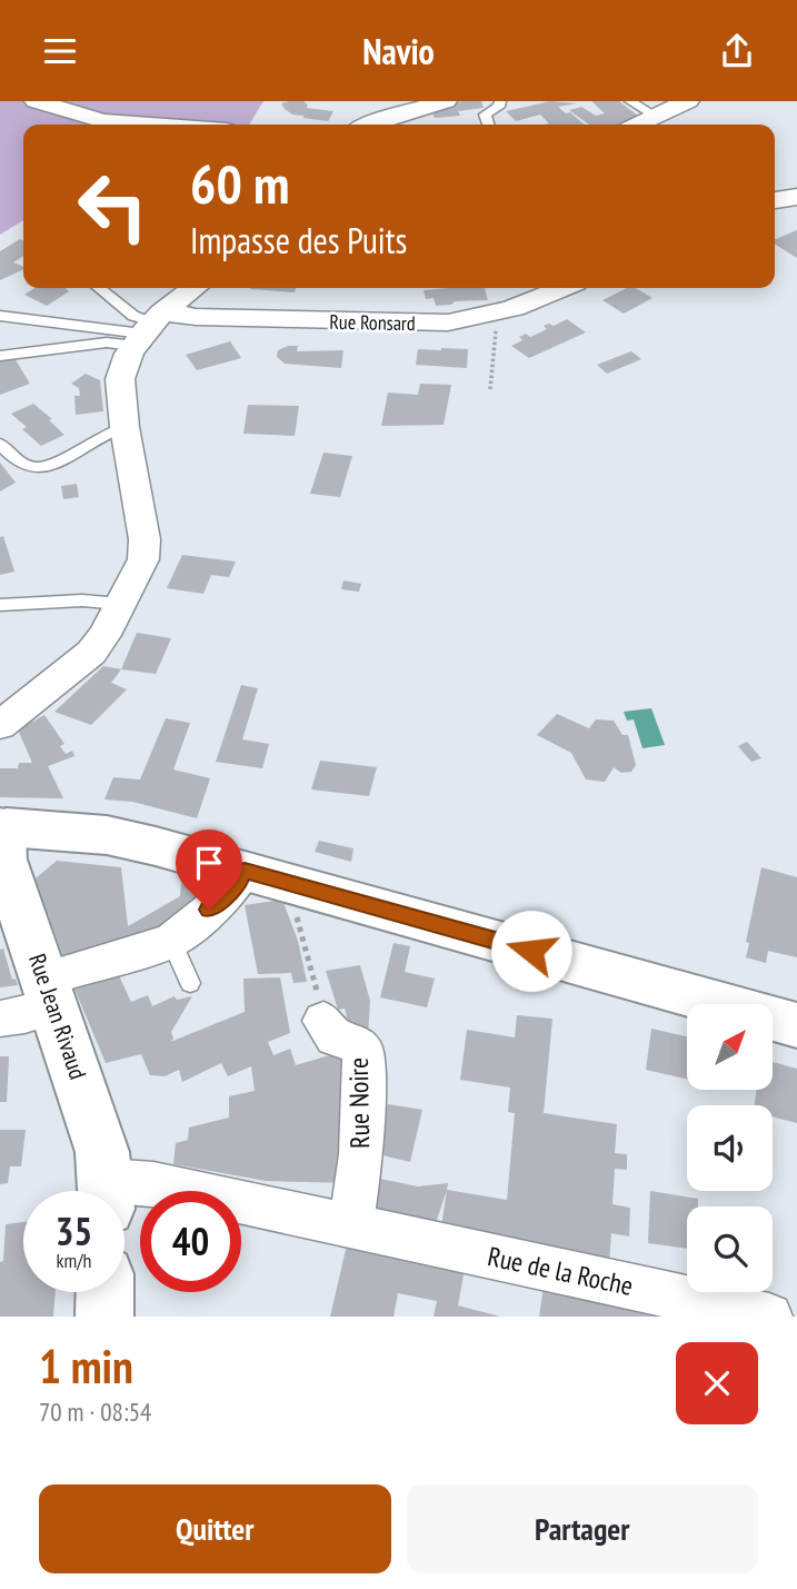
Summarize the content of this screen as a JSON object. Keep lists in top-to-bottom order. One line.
{"streets":{"street":["Rue Ronsard","Rue Jean Rivaud","Rue Noire","Rue de la Roche"]},"crossings":[["Rue Noire","Rue de la Roche"]],"north":"top right","page":{"header":"Navio","turn":["60 m","Impasse des Puits"],"speed":"35 km/h","limit":"40","heading":["1 min","70 m · 08:54"],"buttons":["Quitter","Partager"]}}
